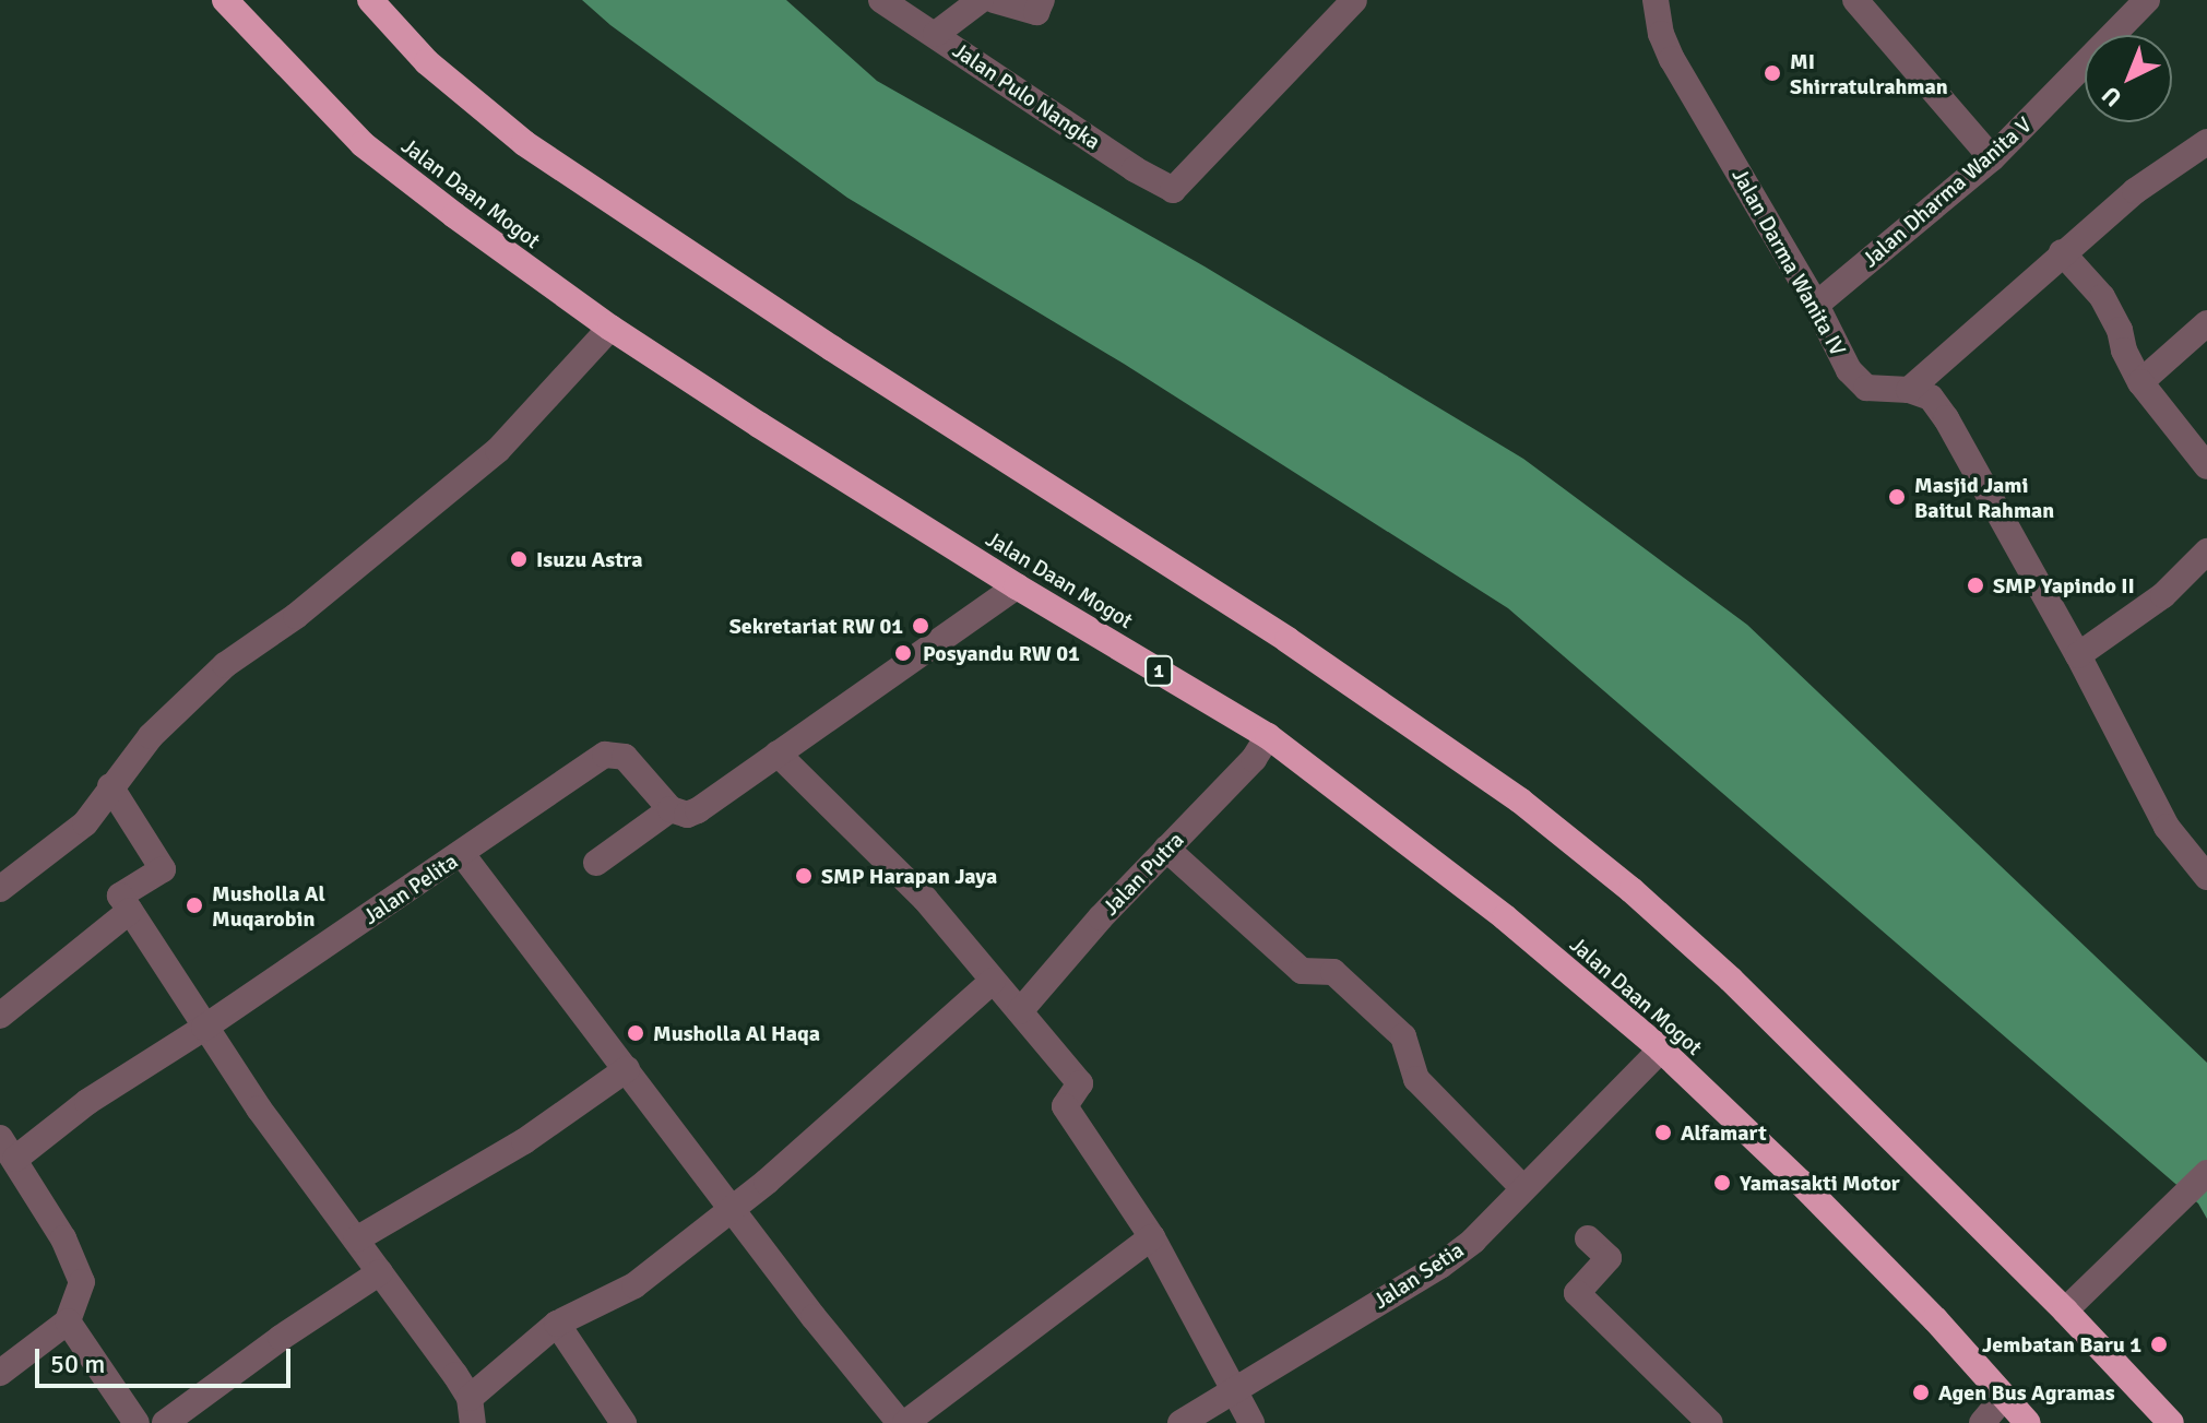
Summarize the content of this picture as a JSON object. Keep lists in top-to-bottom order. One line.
{"streets":{"highway":["Jalan Daan Mogot","1"],"street":["Jalan Pulo Nangka","Jalan Dharma Wanita V","Jalan Darma Wanita IV","Jalan Putra","Jalan Pelita","Jalan Setia"]},"crossings":[["Jalan Dharma Wanita V","Jalan Darma Wanita IV"],["Jalan Daan Mogot","Jalan Putra"],["Jalan Daan Mogot","Jalan Setia"]],"places":["MI Shirratulrahman","Masjid Jami Baitul Rahman","Isuzu Astra","SMP Yapindo II","Sekretariat RW 01","Posyandu RW 01","SMP Harapan Jaya","Musholla Al Muqarobin","Musholla Al Haqa","Alfamart","Yamasakti Motor","Jembatan Baru 1","Agen Bus Agramas"],"scale_bar":"50 m","north":"bottom left"}
